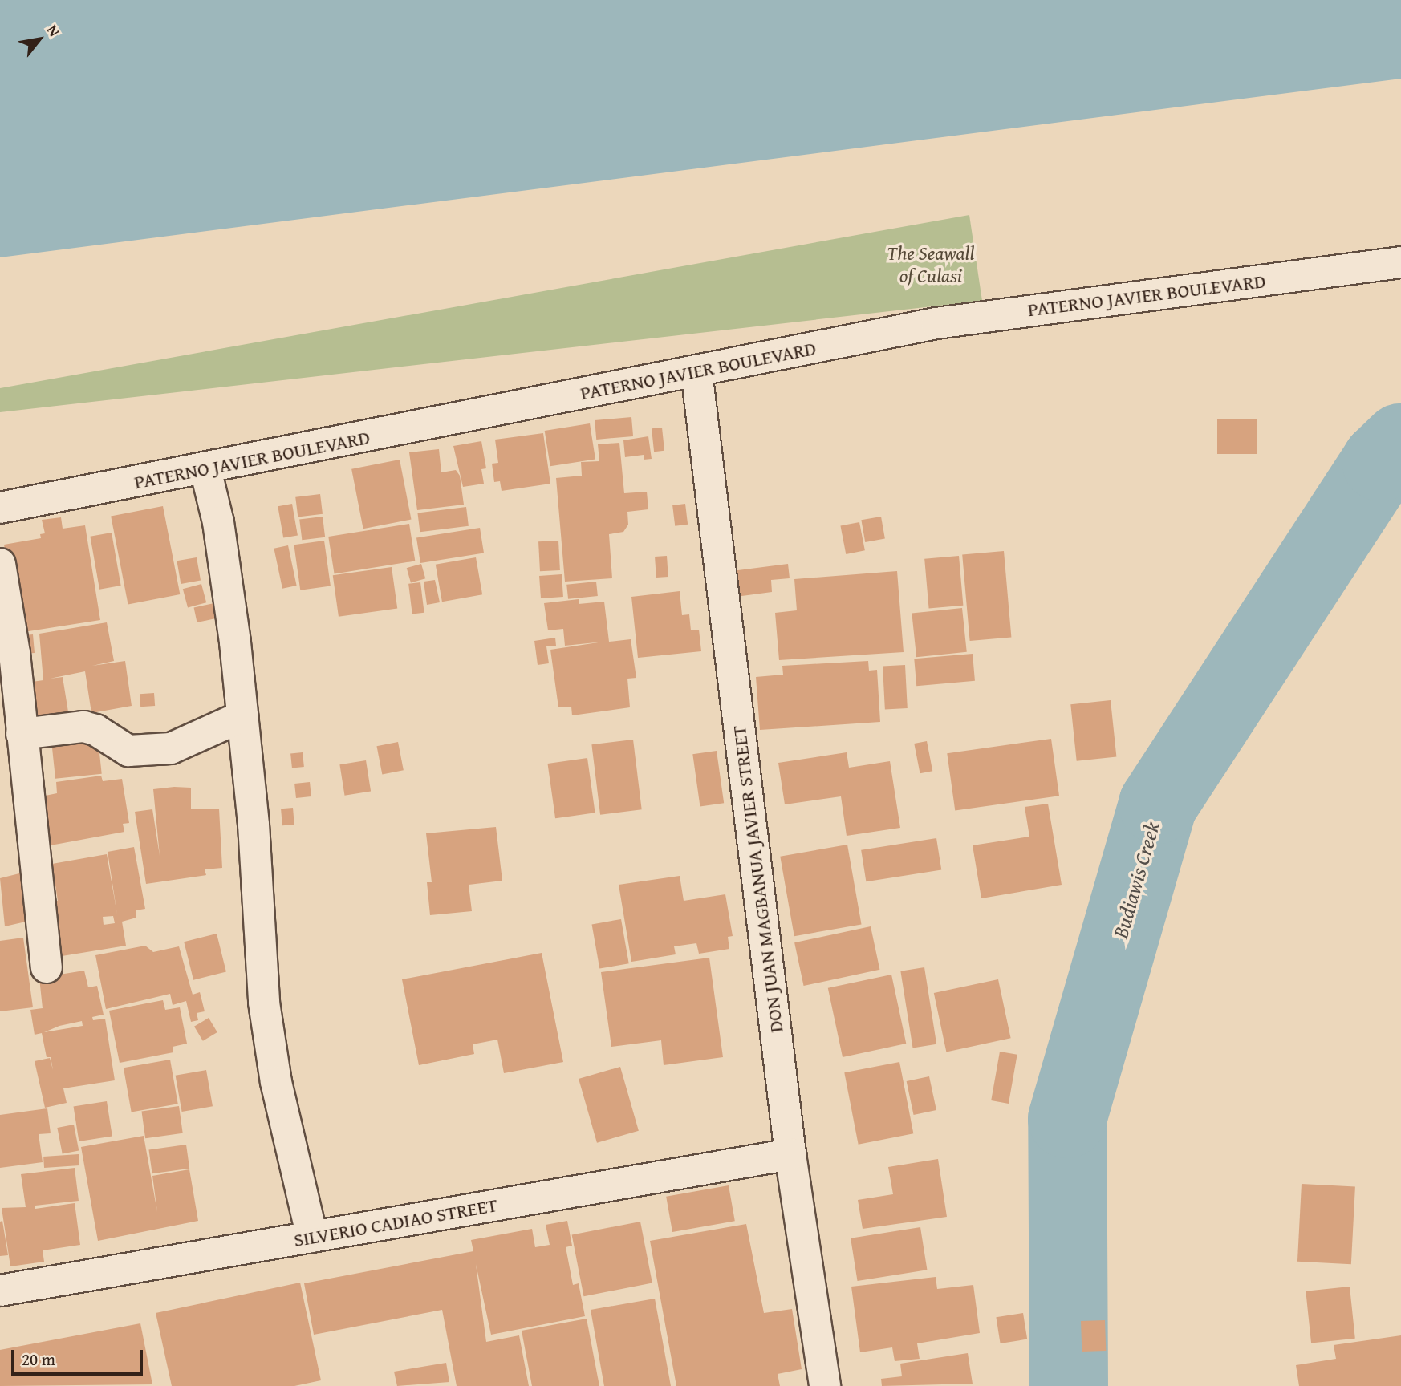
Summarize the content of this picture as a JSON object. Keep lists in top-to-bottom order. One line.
{"streets":{"street":["PATERNO JAVIER BOULEVARD","DON JUAN MAGBANUA JAVIER STREET","SILVERIO CADIAO STREET"]},"crossings":[["PATERNO JAVIER BOULEVARD","DON JUAN MAGBANUA JAVIER STREET"],["DON JUAN MAGBANUA JAVIER STREET","SILVERIO CADIAO STREET"]],"water":["Budiawis Creek"],"parks":["The Seawall of Culasi"],"scale_bar":"20 m","north":"top right"}
